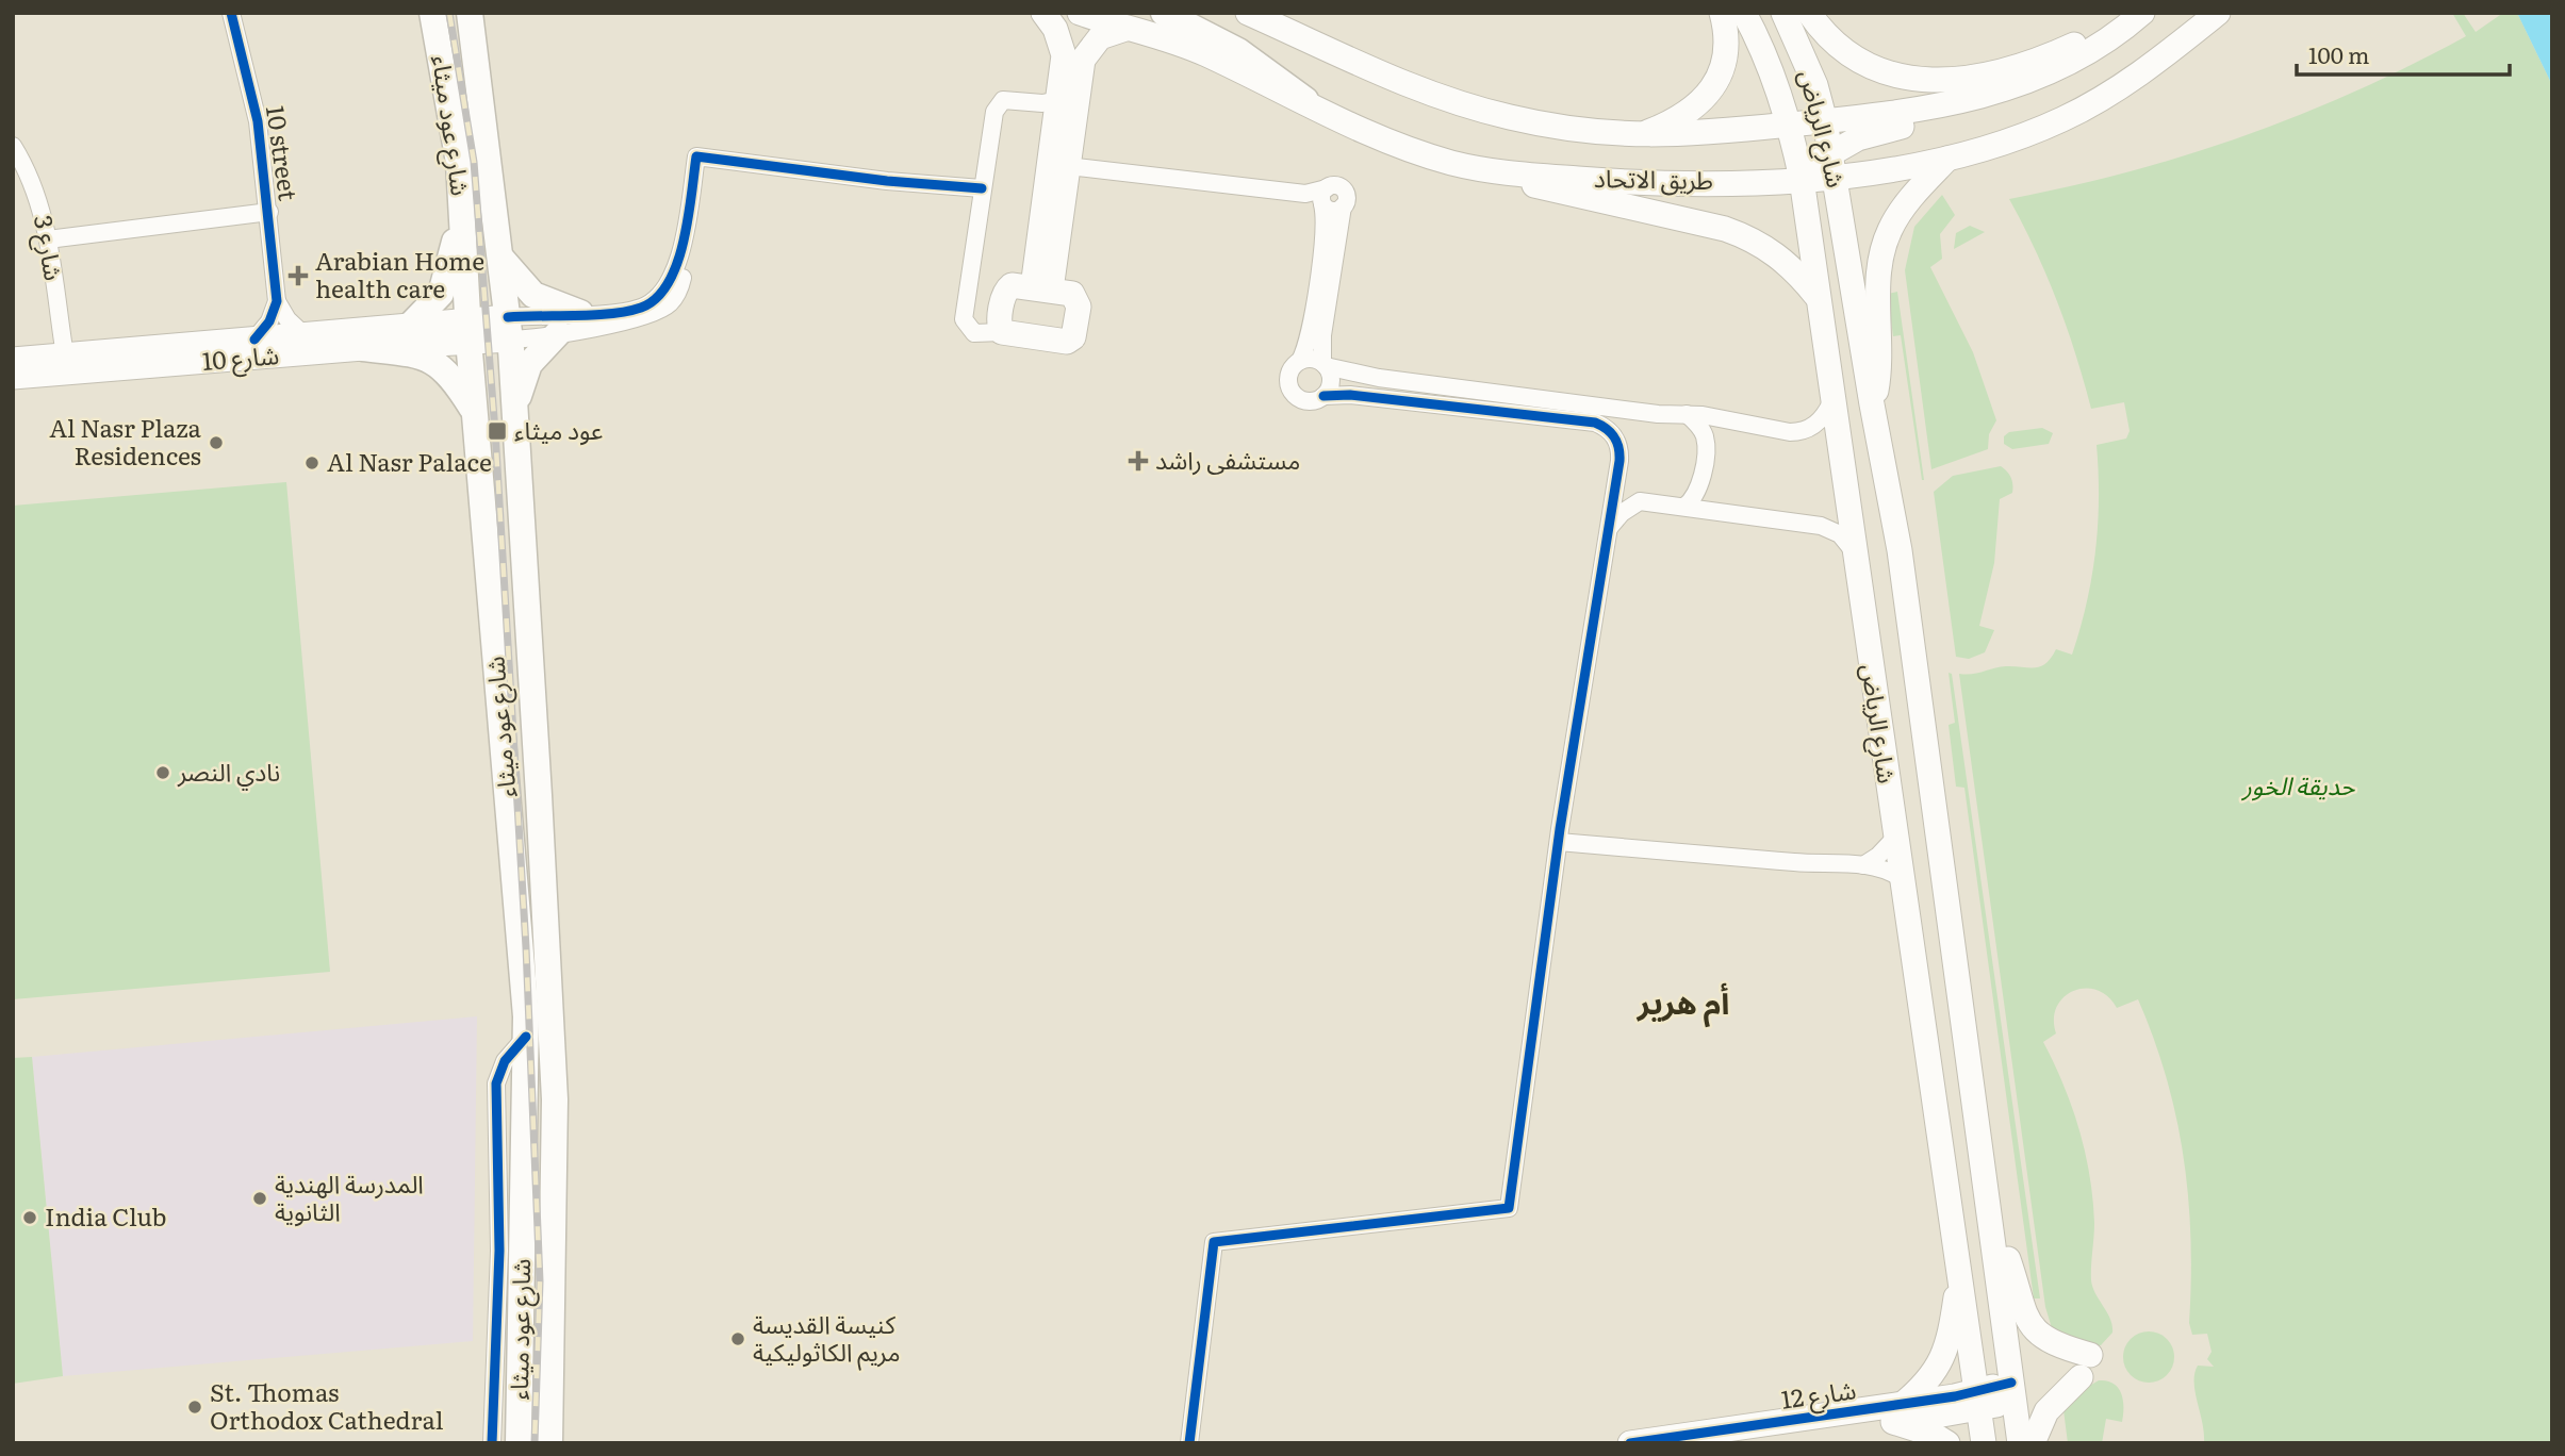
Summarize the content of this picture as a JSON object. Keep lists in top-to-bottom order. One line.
{"streets":{"main road":["شارع عود ميثاء","شارع الرياض","طريق الاتحاد","شارع 10","شارع 12"],"street":["10 street","شارع 3"]},"crossings":[["شارع عود ميثاء","شارع 10"],["شارع الرياض","طريق الاتحاد"],["شارع الرياض","شارع 12"],["شارع 3","شارع 10"]],"districts":["أم هرير"],"parks":["حديقة الخور"],"places":{"health":["Arabian Home health care","مستشفى راشد"],"transit":["عود ميثاء"],"other":["Al Nasr Plaza Residences","Al Nasr Palace","نادي النصر","المدرسة الهندية الثانوية","India Club","كنيسة القديسة مريم الكاثوليكية","St. Thomas Orthodox Cathedral"]},"scale_bar":"100 m"}
